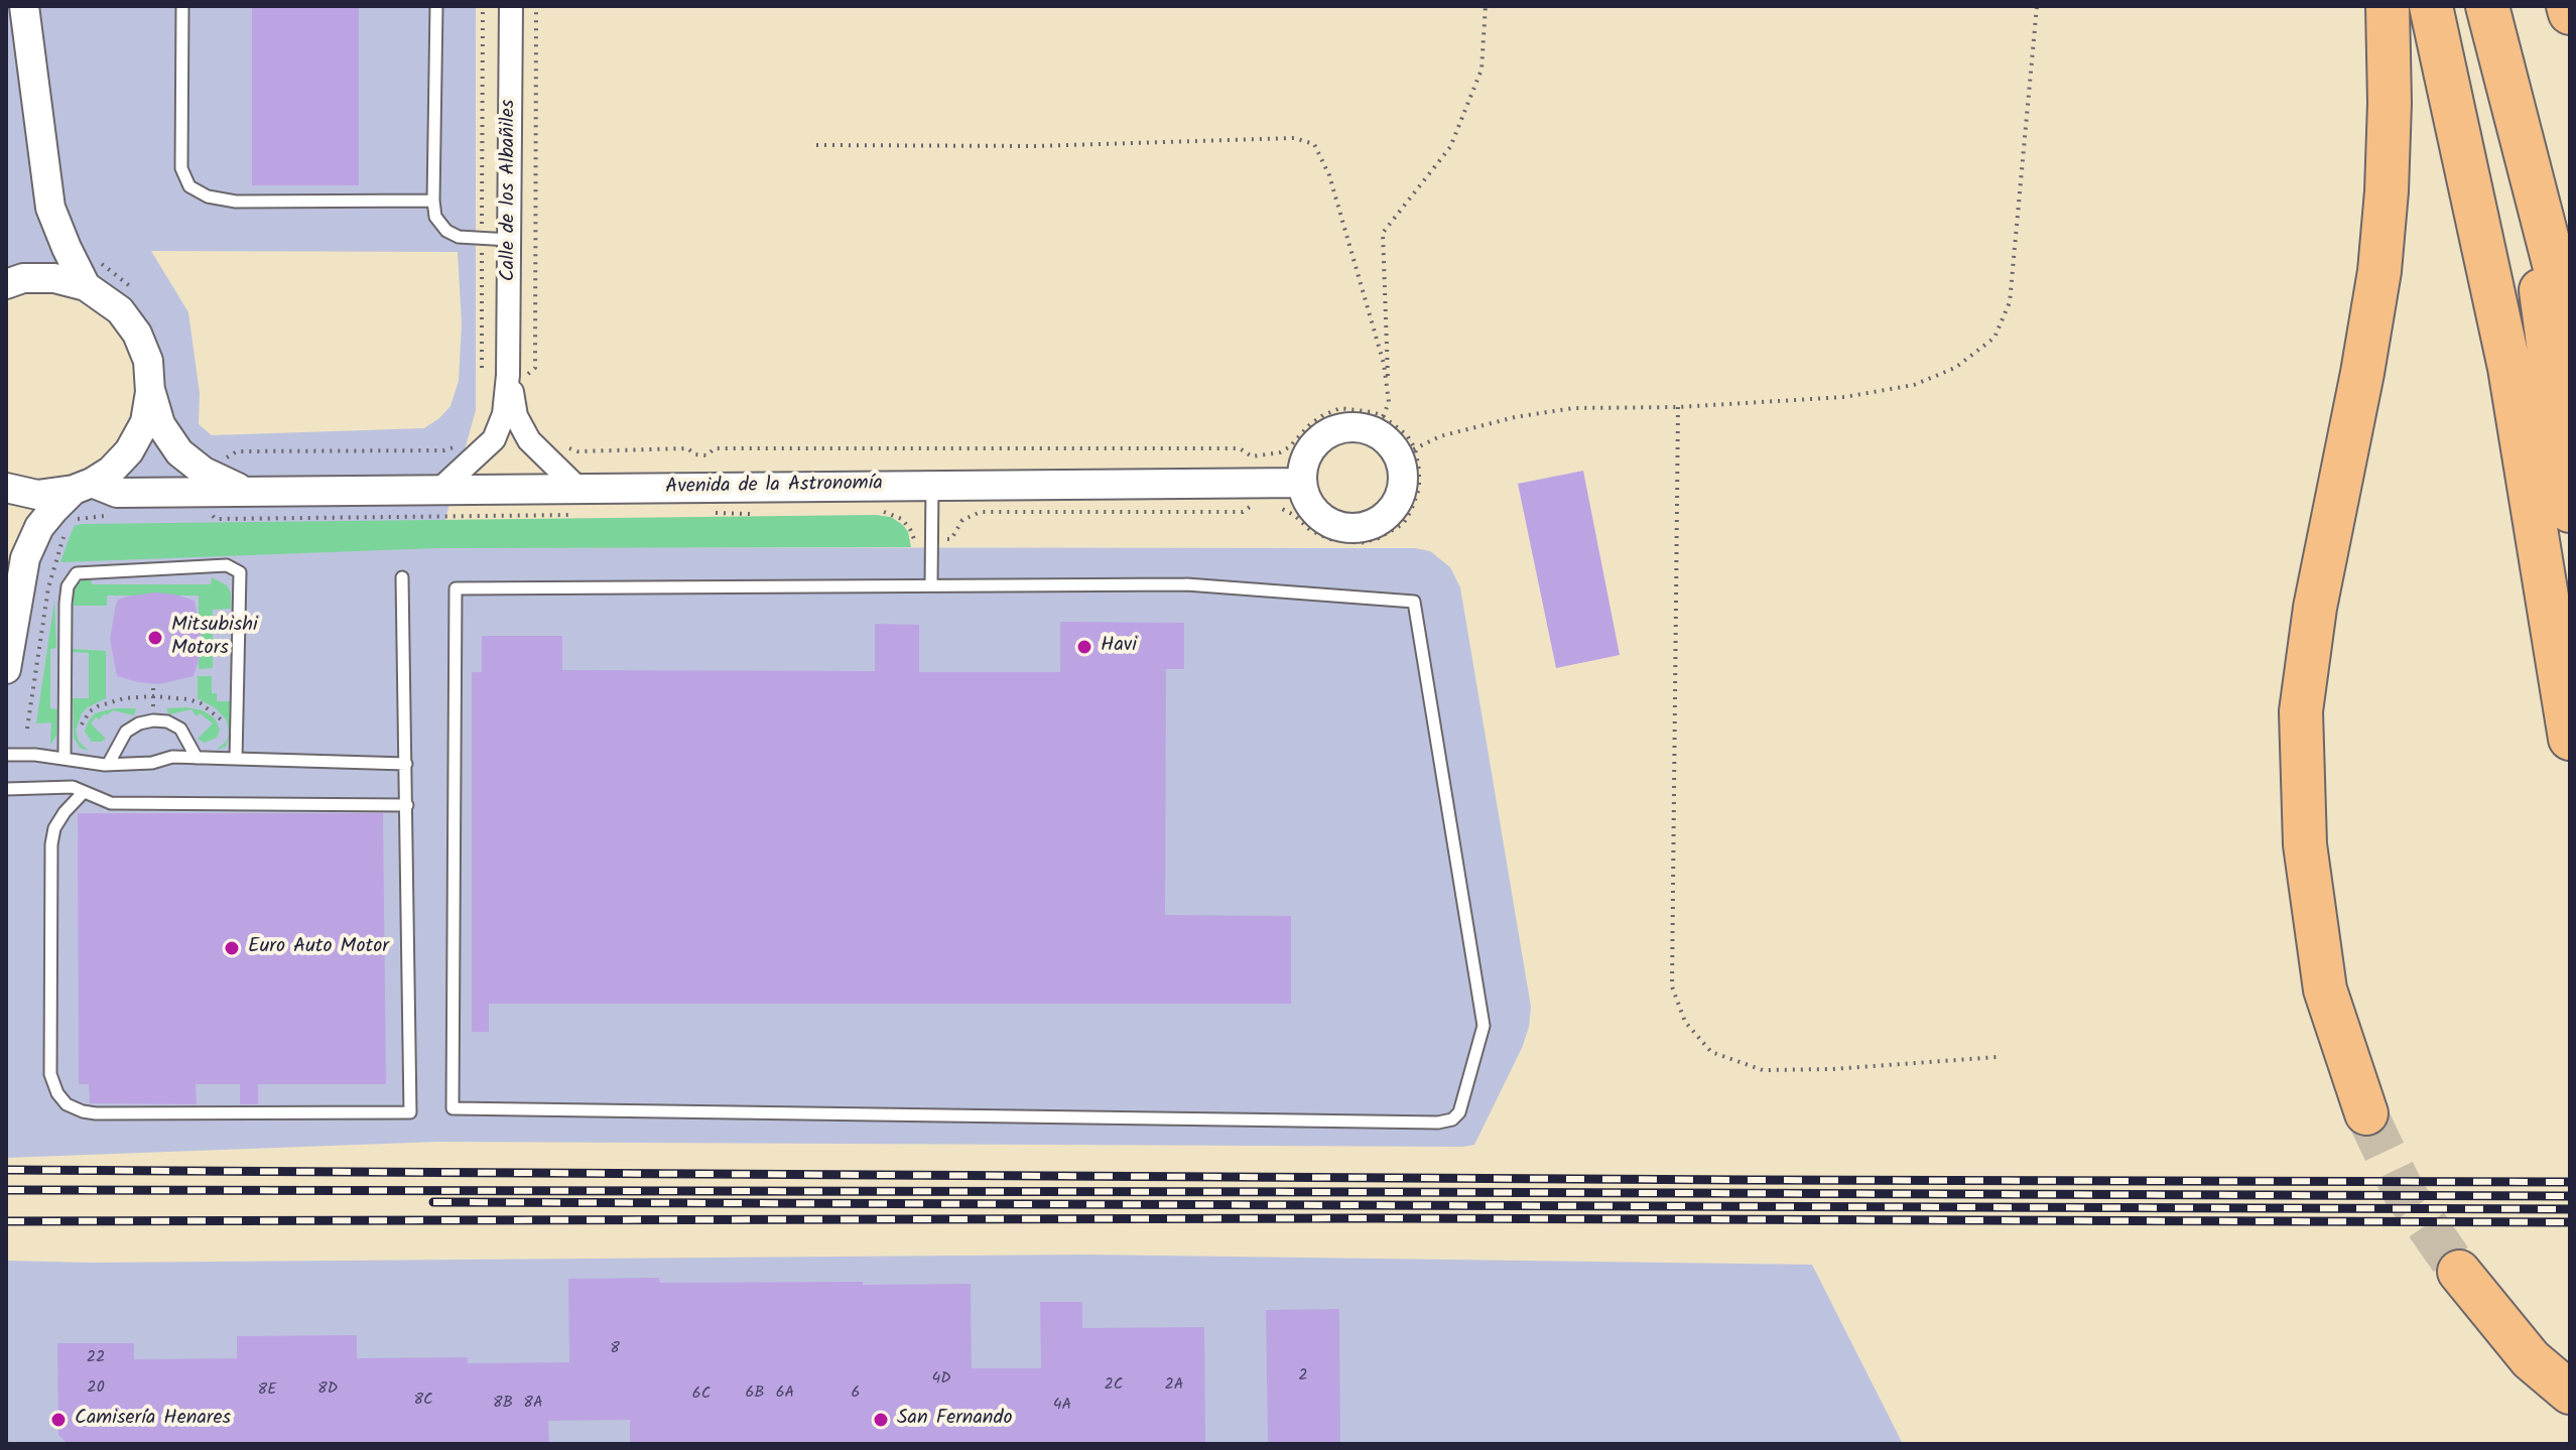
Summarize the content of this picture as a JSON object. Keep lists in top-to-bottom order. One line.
{"streets":{"street":["Calle de los Albañiles","Avenida de la Astronomía"]},"crossings":[["Calle de los Albañiles","Avenida de la Astronomía"]],"places":["Mitsubishi Motors","Havi","Euro Auto Motor","Camisería Henares","San Fernando"],"house_numbers":["8","22","2","4D","2C","2A","20","8D","8E","6B","6A","6","6C","8C","8B","8A","4A"]}
